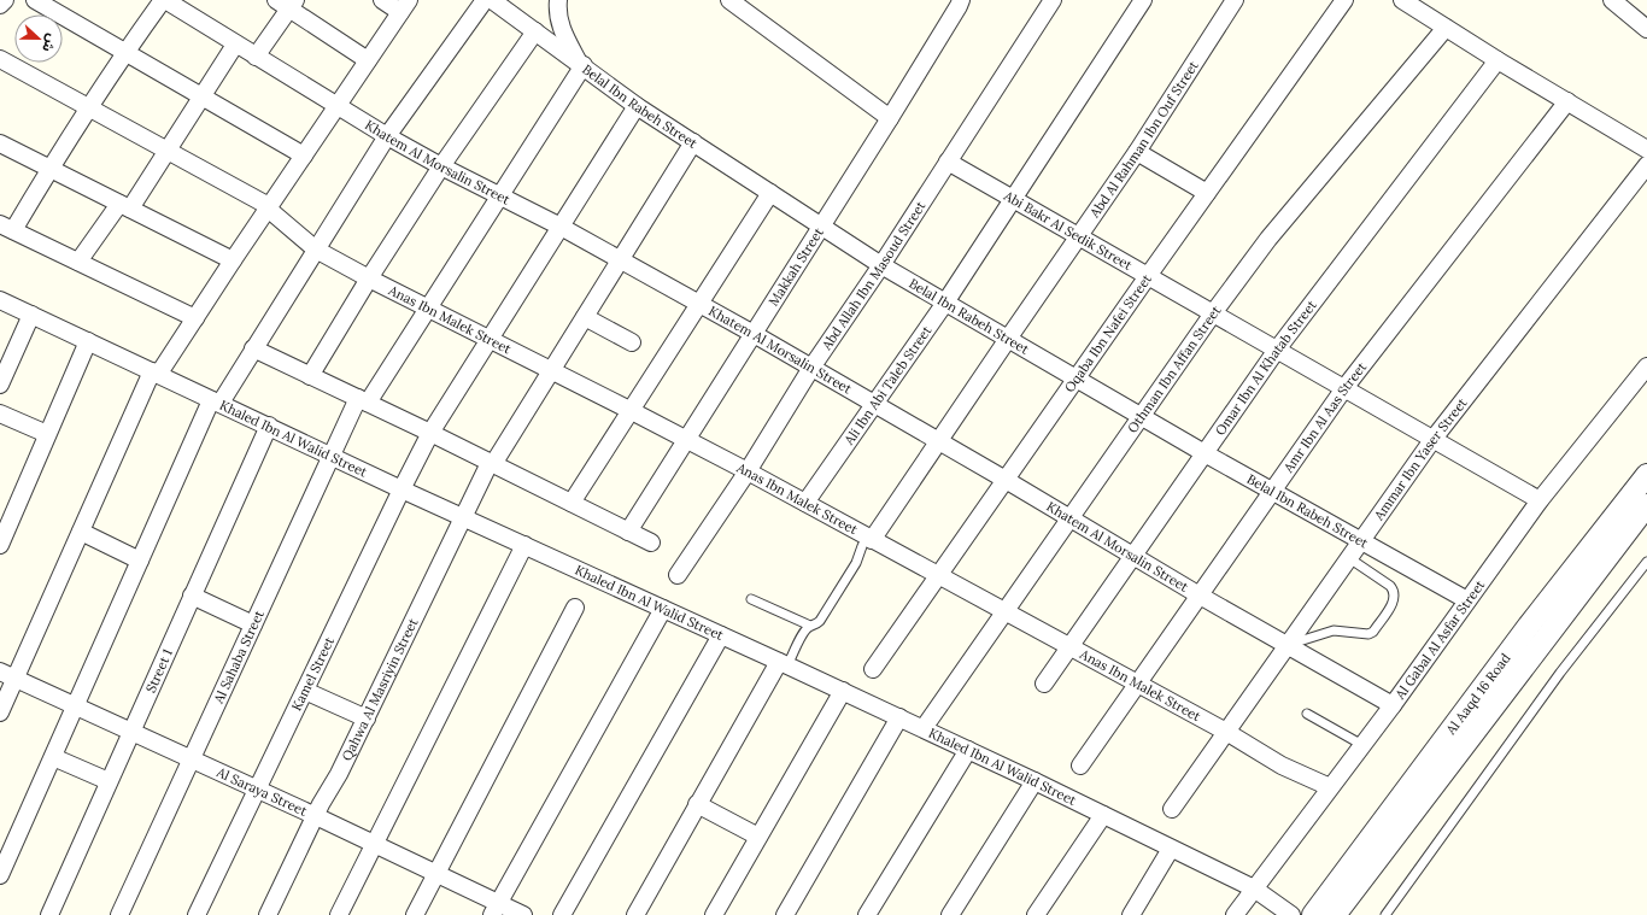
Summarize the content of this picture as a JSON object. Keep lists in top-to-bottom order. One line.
{"streets":{"street":["Belal Ibn Rabeh Street","Abd Al Rahman Ibn Ouf Street","Khatem Al Morsalin Street","Abi Bakr Al Sedik Street","Makkah Street","Abd Allah Ibn Masoud Street","Anas Ibn Malek Street","Oqaba Ibn Nafei Street","Othman Ibn Affan Street","Omar Ibn Al Khatab Street","Ali Ibn Abi Taleb Street","Amr Ibn Al Aas Street","Khaled Ibn Al Walid Street","Ammar Ibn Yaser Street","Al Gabal Al Asfar Street","Al Sahaba Street","Street 1","Kamel Street","Qahwa Al Masriyin Street","Al Aaqd 16 Road","Al Saraya Street"]},"crossings":[["Belal Ibn Rabeh Street","Abd Al Rahman Ibn Ouf Street"],["Belal Ibn Rabeh Street","Makkah Street"],["Belal Ibn Rabeh Street","Abd Allah Ibn Masoud Street"],["Belal Ibn Rabeh Street","Oqaba Ibn Nafei Street"],["Belal Ibn Rabeh Street","Othman Ibn Affan Street"],["Belal Ibn Rabeh Street","Omar Ibn Al Khatab Street"],["Belal Ibn Rabeh Street","Ali Ibn Abi Taleb Street"],["Belal Ibn Rabeh Street","Amr Ibn Al Aas Street"],["Belal Ibn Rabeh Street","Ammar Ibn Yaser Street"],["Belal Ibn Rabeh Street","Al Gabal Al Asfar Street"],["Belal Ibn Rabeh Street","Al Sahaba Street"],["Belal Ibn Rabeh Street","Kamel Street"],["Belal Ibn Rabeh Street","Qahwa Al Masriyin Street"],["Abd Al Rahman Ibn Ouf Street","Khatem Al Morsalin Street"],["Abd Al Rahman Ibn Ouf Street","Abi Bakr Al Sedik Street"],["Abd Al Rahman Ibn Ouf Street","Anas Ibn Malek Street"],["Khatem Al Morsalin Street","Makkah Street"],["Khatem Al Morsalin Street","Abd Allah Ibn Masoud Street"],["Khatem Al Morsalin Street","Oqaba Ibn Nafei Street"],["Khatem Al Morsalin Street","Othman Ibn Affan Street"],["Khatem Al Morsalin Street","Omar Ibn Al Khatab Street"],["Khatem Al Morsalin Street","Ali Ibn Abi Taleb Street"],["Khatem Al Morsalin Street","Amr Ibn Al Aas Street"],["Khatem Al Morsalin Street","Ammar Ibn Yaser Street"],["Khatem Al Morsalin Street","Al Gabal Al Asfar Street"],["Khatem Al Morsalin Street","Al Sahaba Street"],["Khatem Al Morsalin Street","Kamel Street"],["Khatem Al Morsalin Street","Qahwa Al Masriyin Street"],["Abi Bakr Al Sedik Street","Abd Allah Ibn Masoud Street"],["Abi Bakr Al Sedik Street","Oqaba Ibn Nafei Street"],["Abi Bakr Al Sedik Street","Othman Ibn Affan Street"],["Abi Bakr Al Sedik Street","Omar Ibn Al Khatab Street"],["Abi Bakr Al Sedik Street","Ali Ibn Abi Taleb Street"],["Abi Bakr Al Sedik Street","Amr Ibn Al Aas Street"],["Abi Bakr Al Sedik Street","Ammar Ibn Yaser Street"],["Abi Bakr Al Sedik Street","Al Gabal Al Asfar Street"],["Makkah Street","Anas Ibn Malek Street"],["Abd Allah Ibn Masoud Street","Anas Ibn Malek Street"],["Anas Ibn Malek Street","Oqaba Ibn Nafei Street"],["Anas Ibn Malek Street","Othman Ibn Affan Street"],["Anas Ibn Malek Street","Omar Ibn Al Khatab Street"],["Anas Ibn Malek Street","Ali Ibn Abi Taleb Street"],["Anas Ibn Malek Street","Amr Ibn Al Aas Street"],["Anas Ibn Malek Street","Ammar Ibn Yaser Street"],["Anas Ibn Malek Street","Al Gabal Al Asfar Street"],["Anas Ibn Malek Street","Al Sahaba Street"],["Anas Ibn Malek Street","Kamel Street"],["Anas Ibn Malek Street","Qahwa Al Masriyin Street"],["Othman Ibn Affan Street","Khaled Ibn Al Walid Street"],["Khaled Ibn Al Walid Street","Al Gabal Al Asfar Street"],["Khaled Ibn Al Walid Street","Al Sahaba Street"],["Khaled Ibn Al Walid Street","Street 1"],["Khaled Ibn Al Walid Street","Kamel Street"],["Khaled Ibn Al Walid Street","Qahwa Al Masriyin Street"],["Al Sahaba Street","Al Saraya Street"],["Street 1","Al Saraya Street"],["Kamel Street","Al Saraya Street"],["Qahwa Al Masriyin Street","Al Saraya Street"]],"north":"right"}
